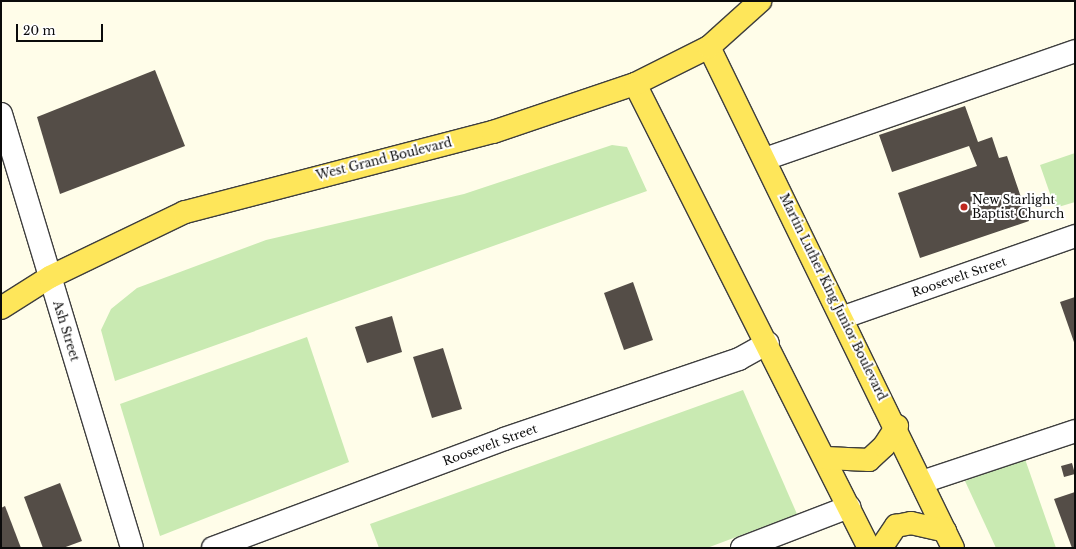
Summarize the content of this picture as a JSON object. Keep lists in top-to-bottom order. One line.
{"streets":{"main road":["West Grand Boulevard","Martin Luther King Junior Boulevard"],"street":["Roosevelt Street","Ash Street"]},"crossings":[["West Grand Boulevard","Martin Luther King Junior Boulevard"],["West Grand Boulevard","Ash Street"],["Roosevelt Street","Martin Luther King Junior Boulevard"]],"places":["New Starlight Baptist Church"],"scale_bar":"20 m"}
